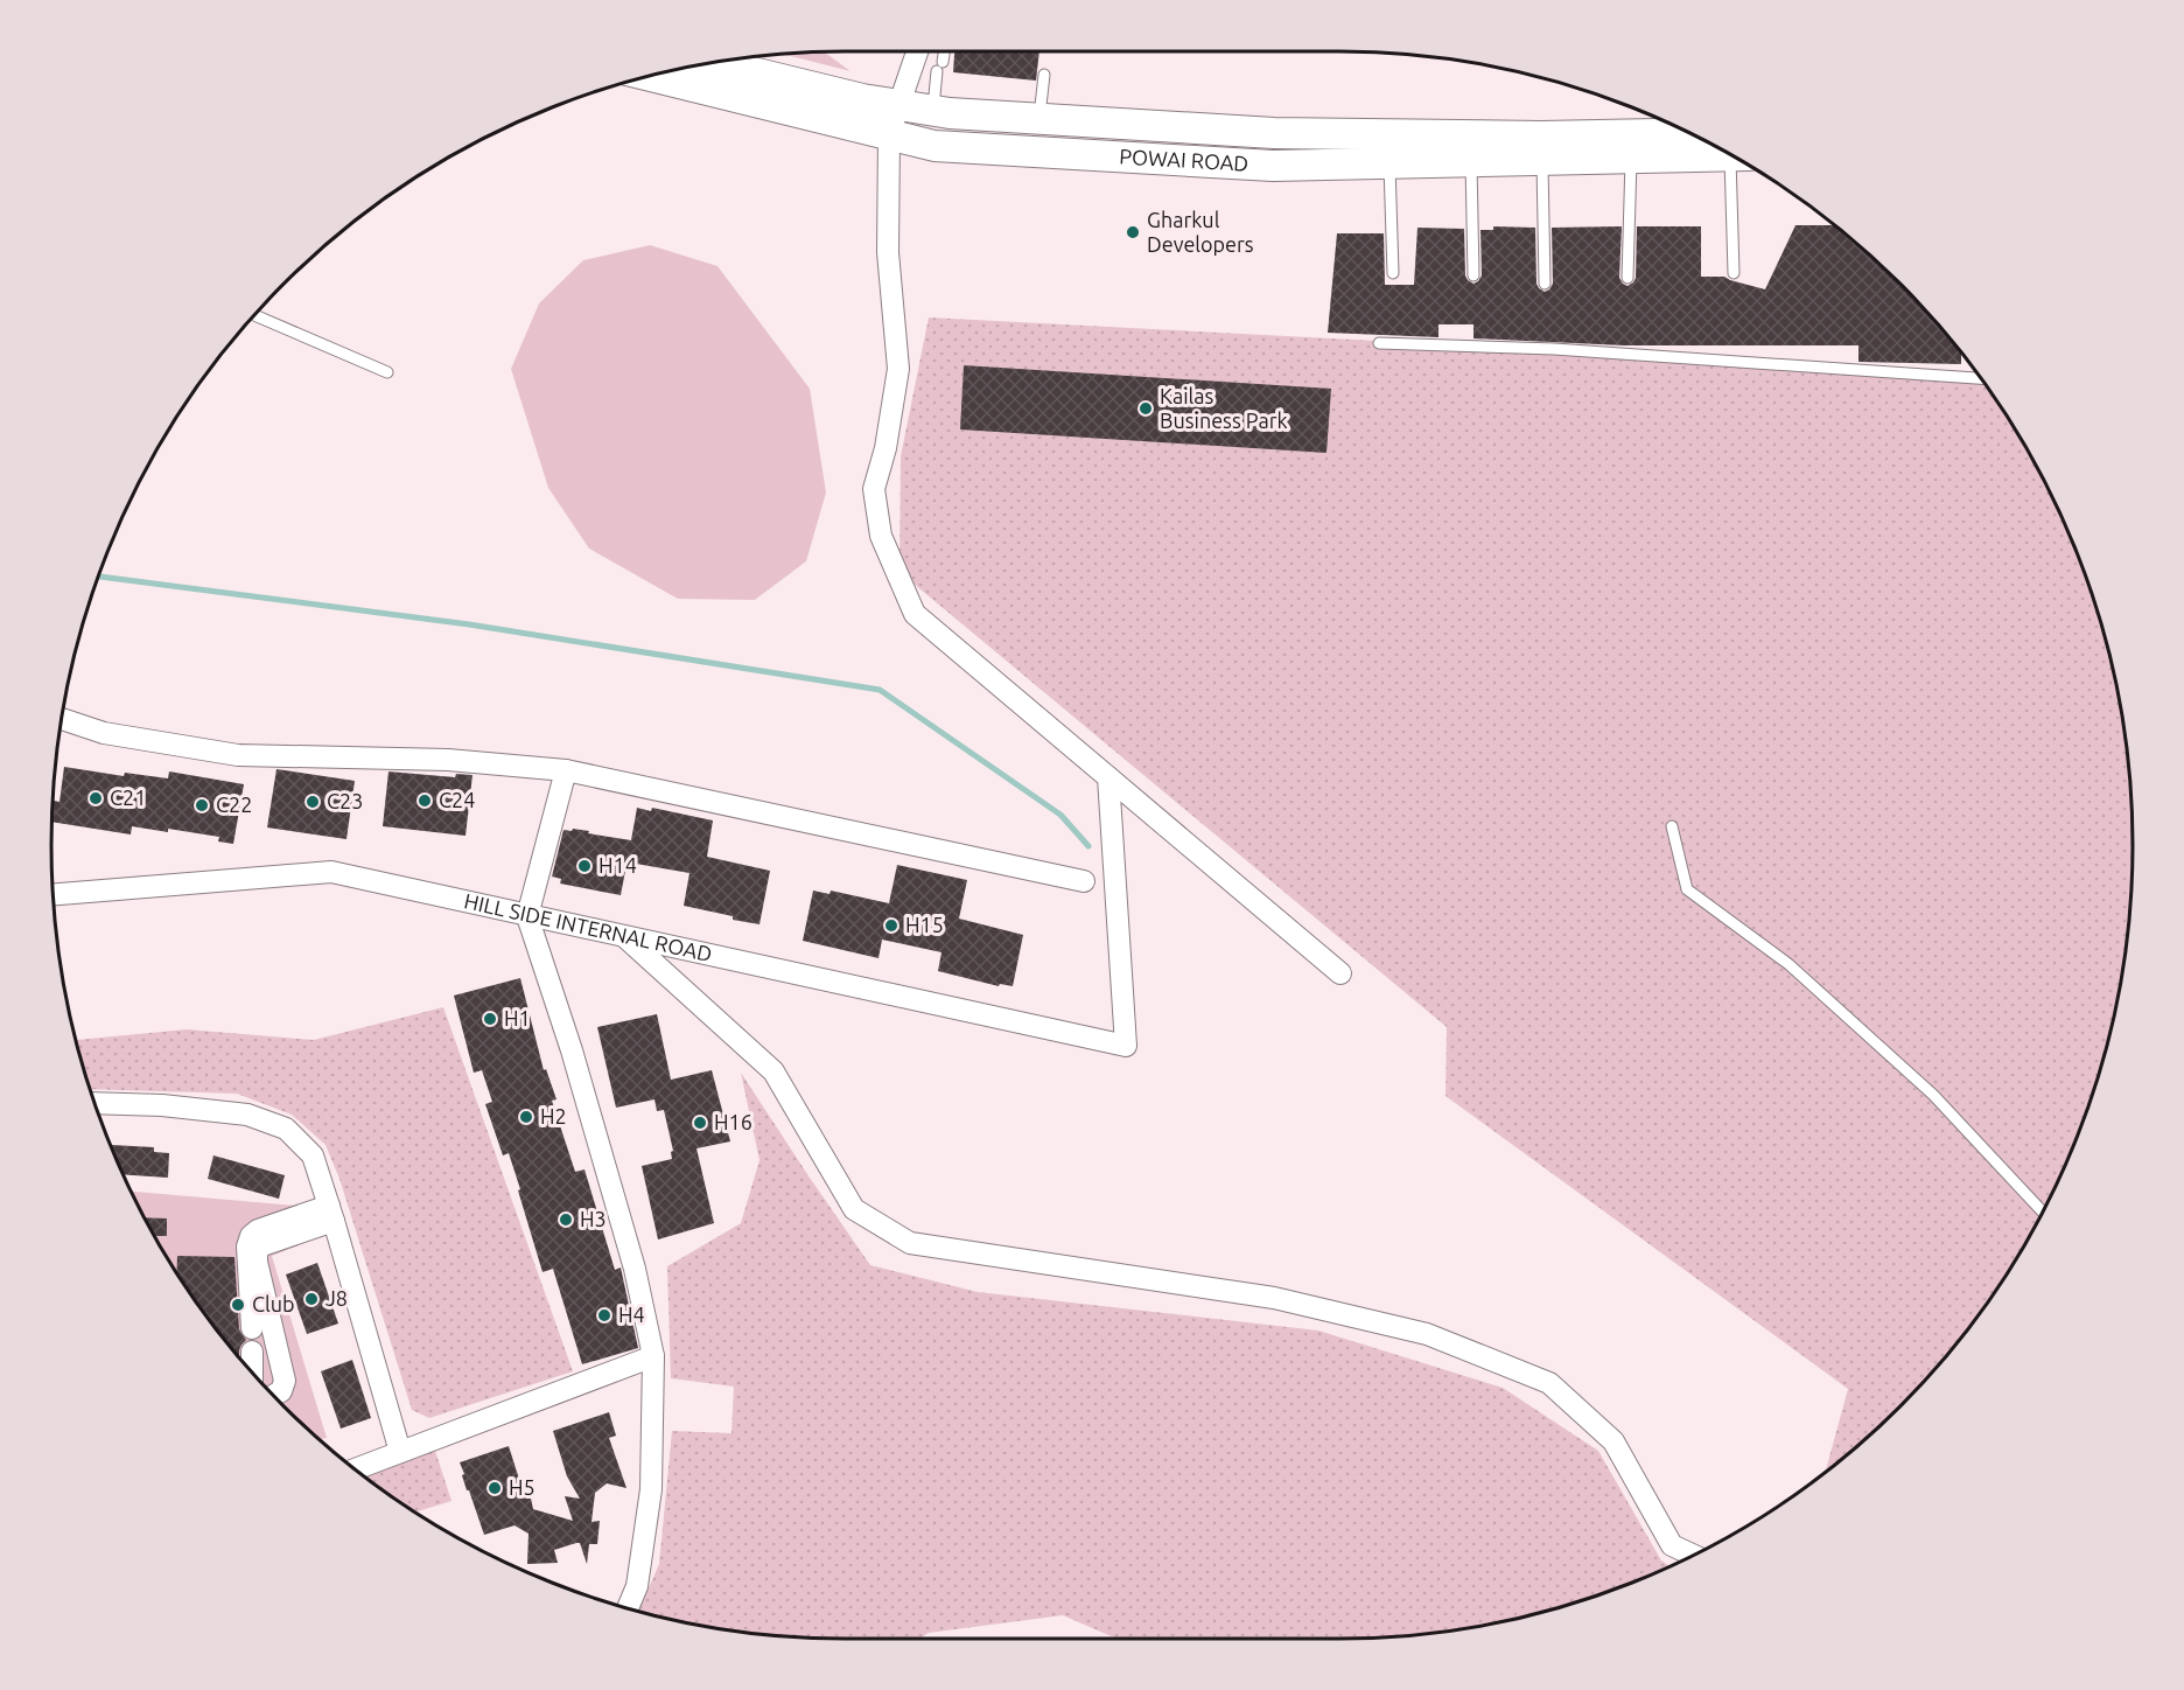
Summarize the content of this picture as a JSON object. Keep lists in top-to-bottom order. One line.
{"streets":{"main road":["POWAI ROAD"],"street":["HILL SIDE INTERNAL ROAD"]},"places":["Gharkul Developers","Kailas Business Park","C21","C24","C23","C22","H14","H15","H1","H2","H16","H3","J8","Club","H4","H5"]}
